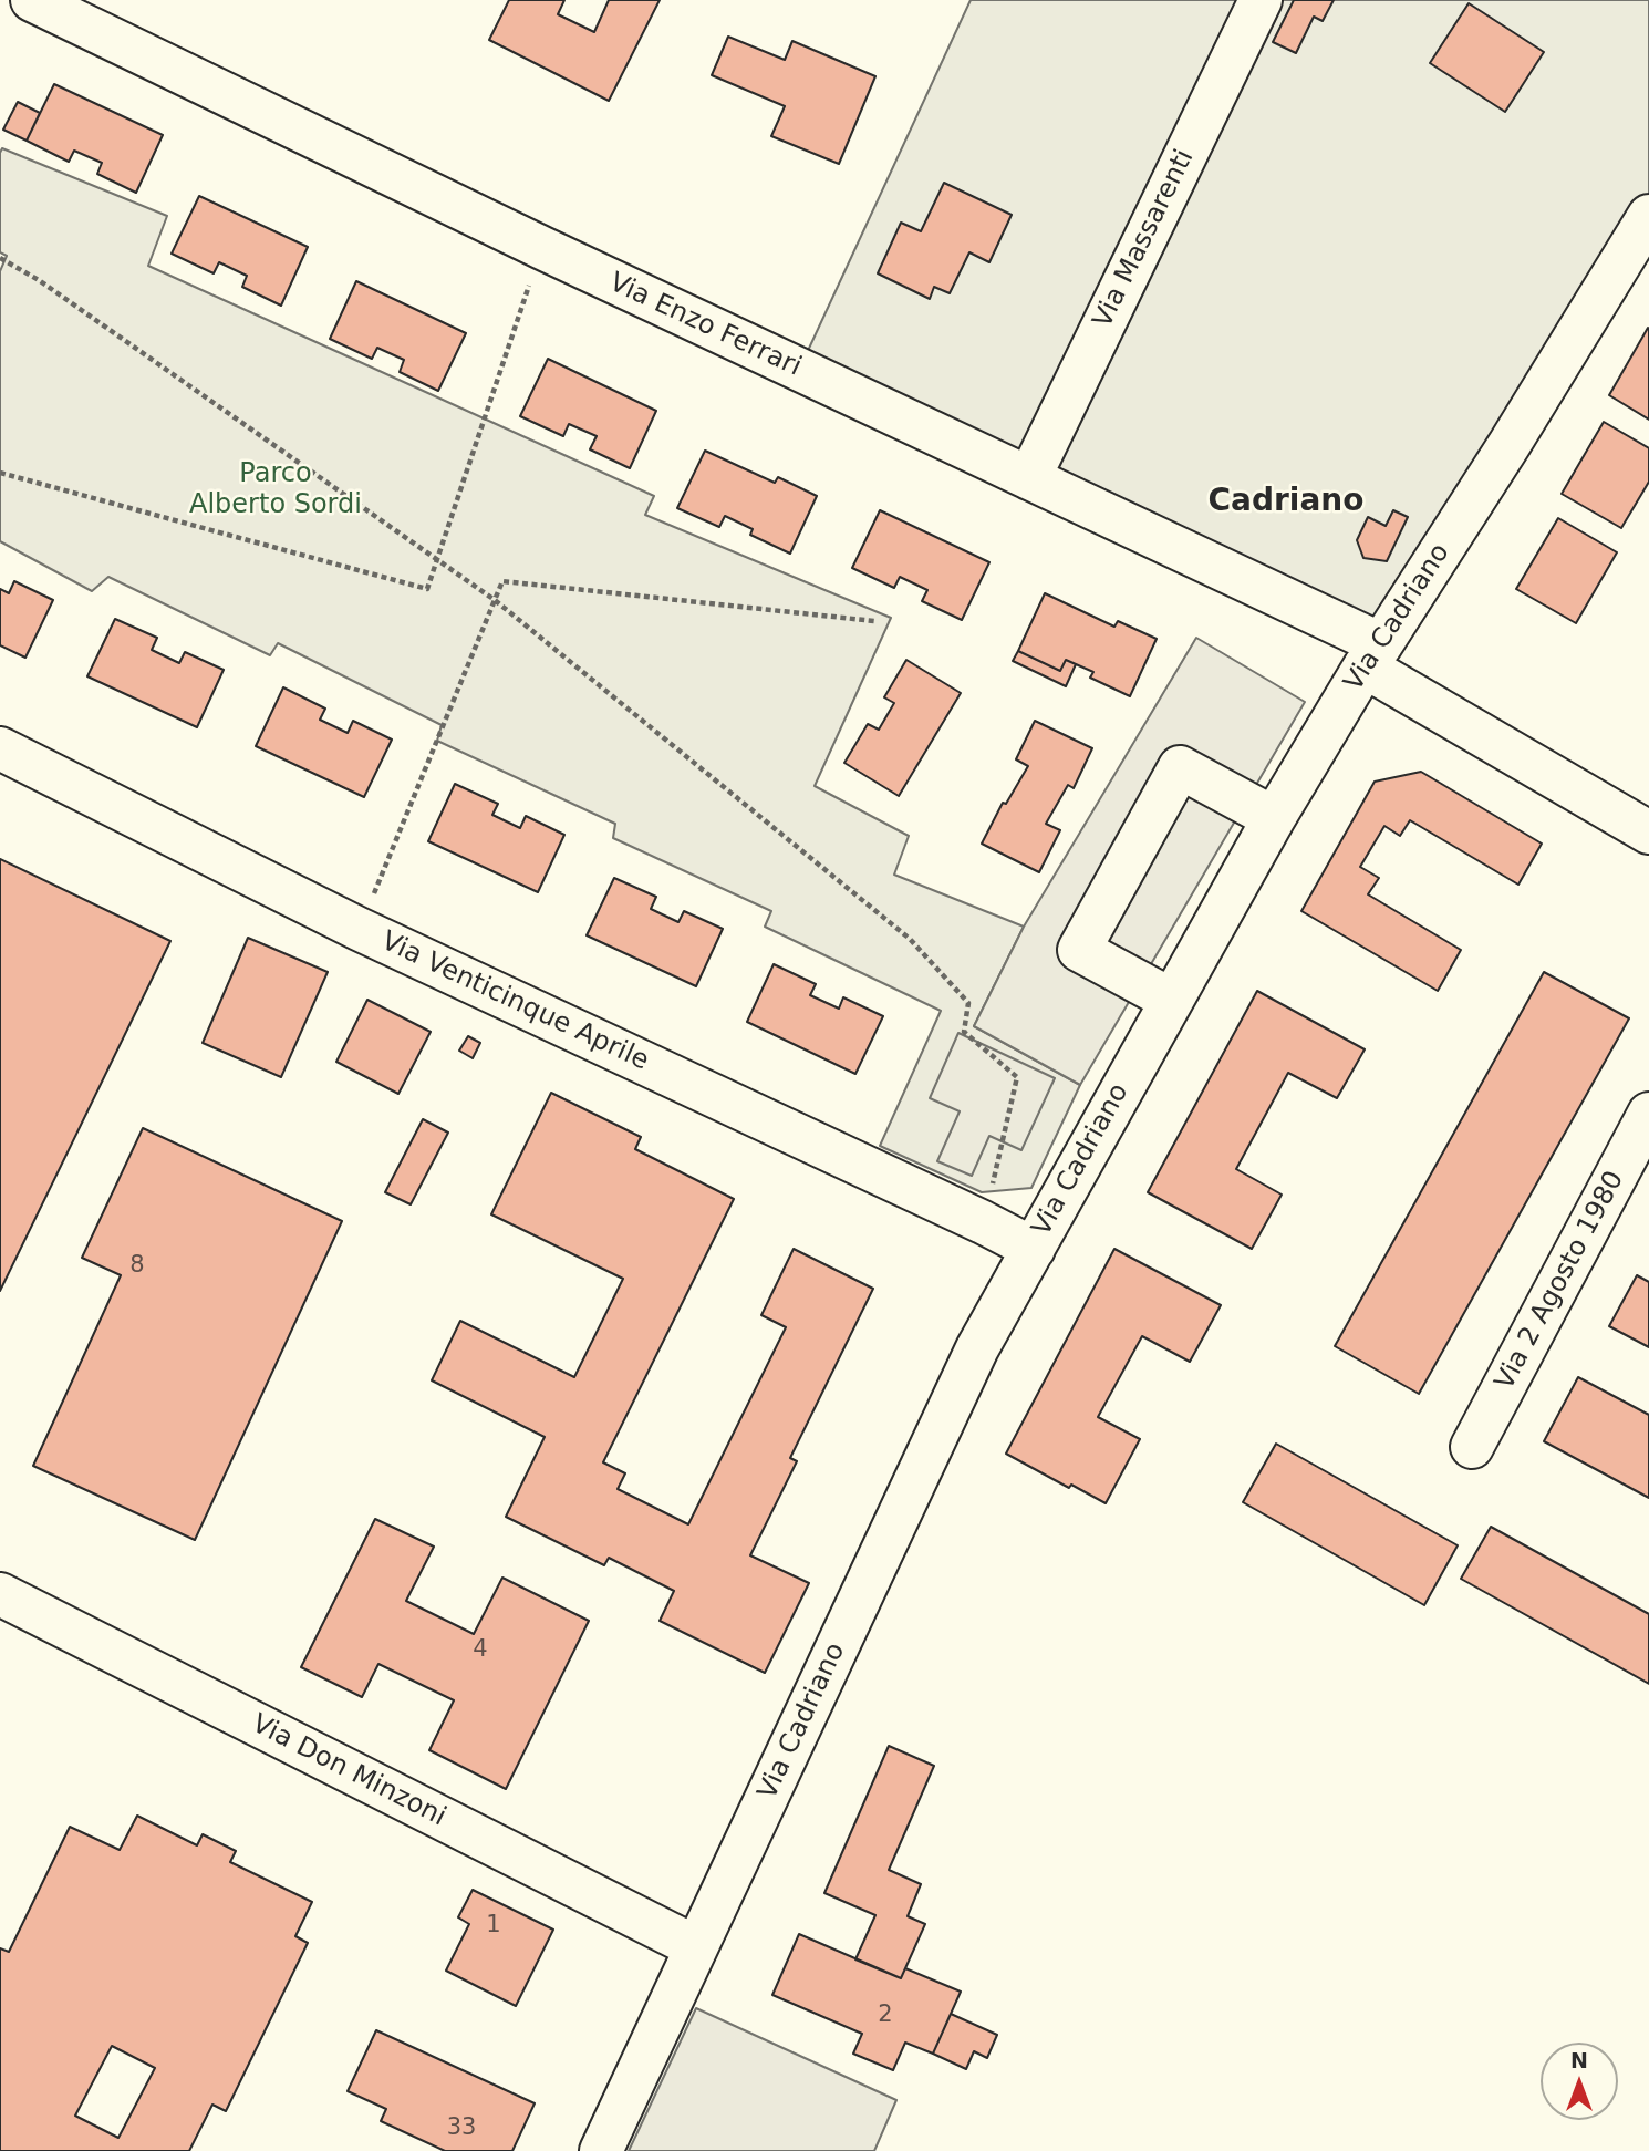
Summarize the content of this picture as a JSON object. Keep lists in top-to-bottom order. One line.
{"streets":{"street":["Via Massarenti","Via Enzo Ferrari","Via Cadriano","Via Venticinque Aprile","Via 2 Agosto 1980","Via Don Minzoni"]},"crossings":[["Via Massarenti","Via Enzo Ferrari"],["Via Enzo Ferrari","Via Cadriano"],["Via Cadriano","Via Venticinque Aprile"],["Via Cadriano","Via Don Minzoni"]],"districts":["Cadriano"],"parks":["Parco Alberto Sordi"],"house_numbers":["8","4","1","2","33"],"north":"top"}
